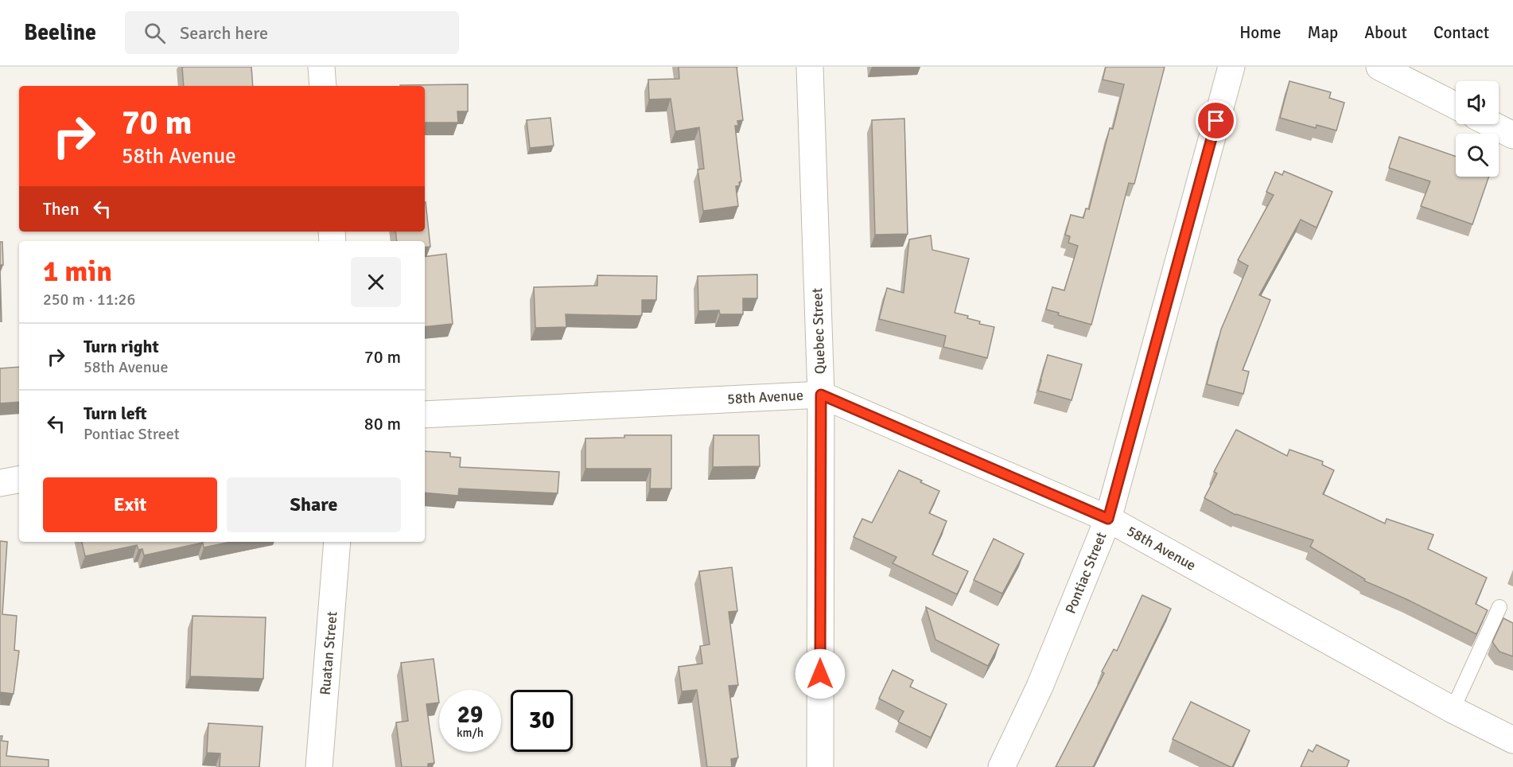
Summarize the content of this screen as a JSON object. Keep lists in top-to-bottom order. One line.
{"streets":{"street":["Quebec Street","58th Avenue","Pontiac Street","Ruatan Street"]},"crossings":[["Quebec Street","58th Avenue"],["58th Avenue","Pontiac Street"]],"page":{"header":"Beeline","search":"Search here","nav":["Home","Map","About","Contact"],"turn":["70 m","58th Avenue"],"then":"Then","heading":["1 min","250 m · 11:26"],"list":[{"name":"Turn right","note":"58th Avenue","value":"70 m"},{"name":"Turn left","note":"Pontiac Street","value":"80 m"}],"buttons":["Exit","Share"],"speed":"29 km/h","limit":"30"}}
